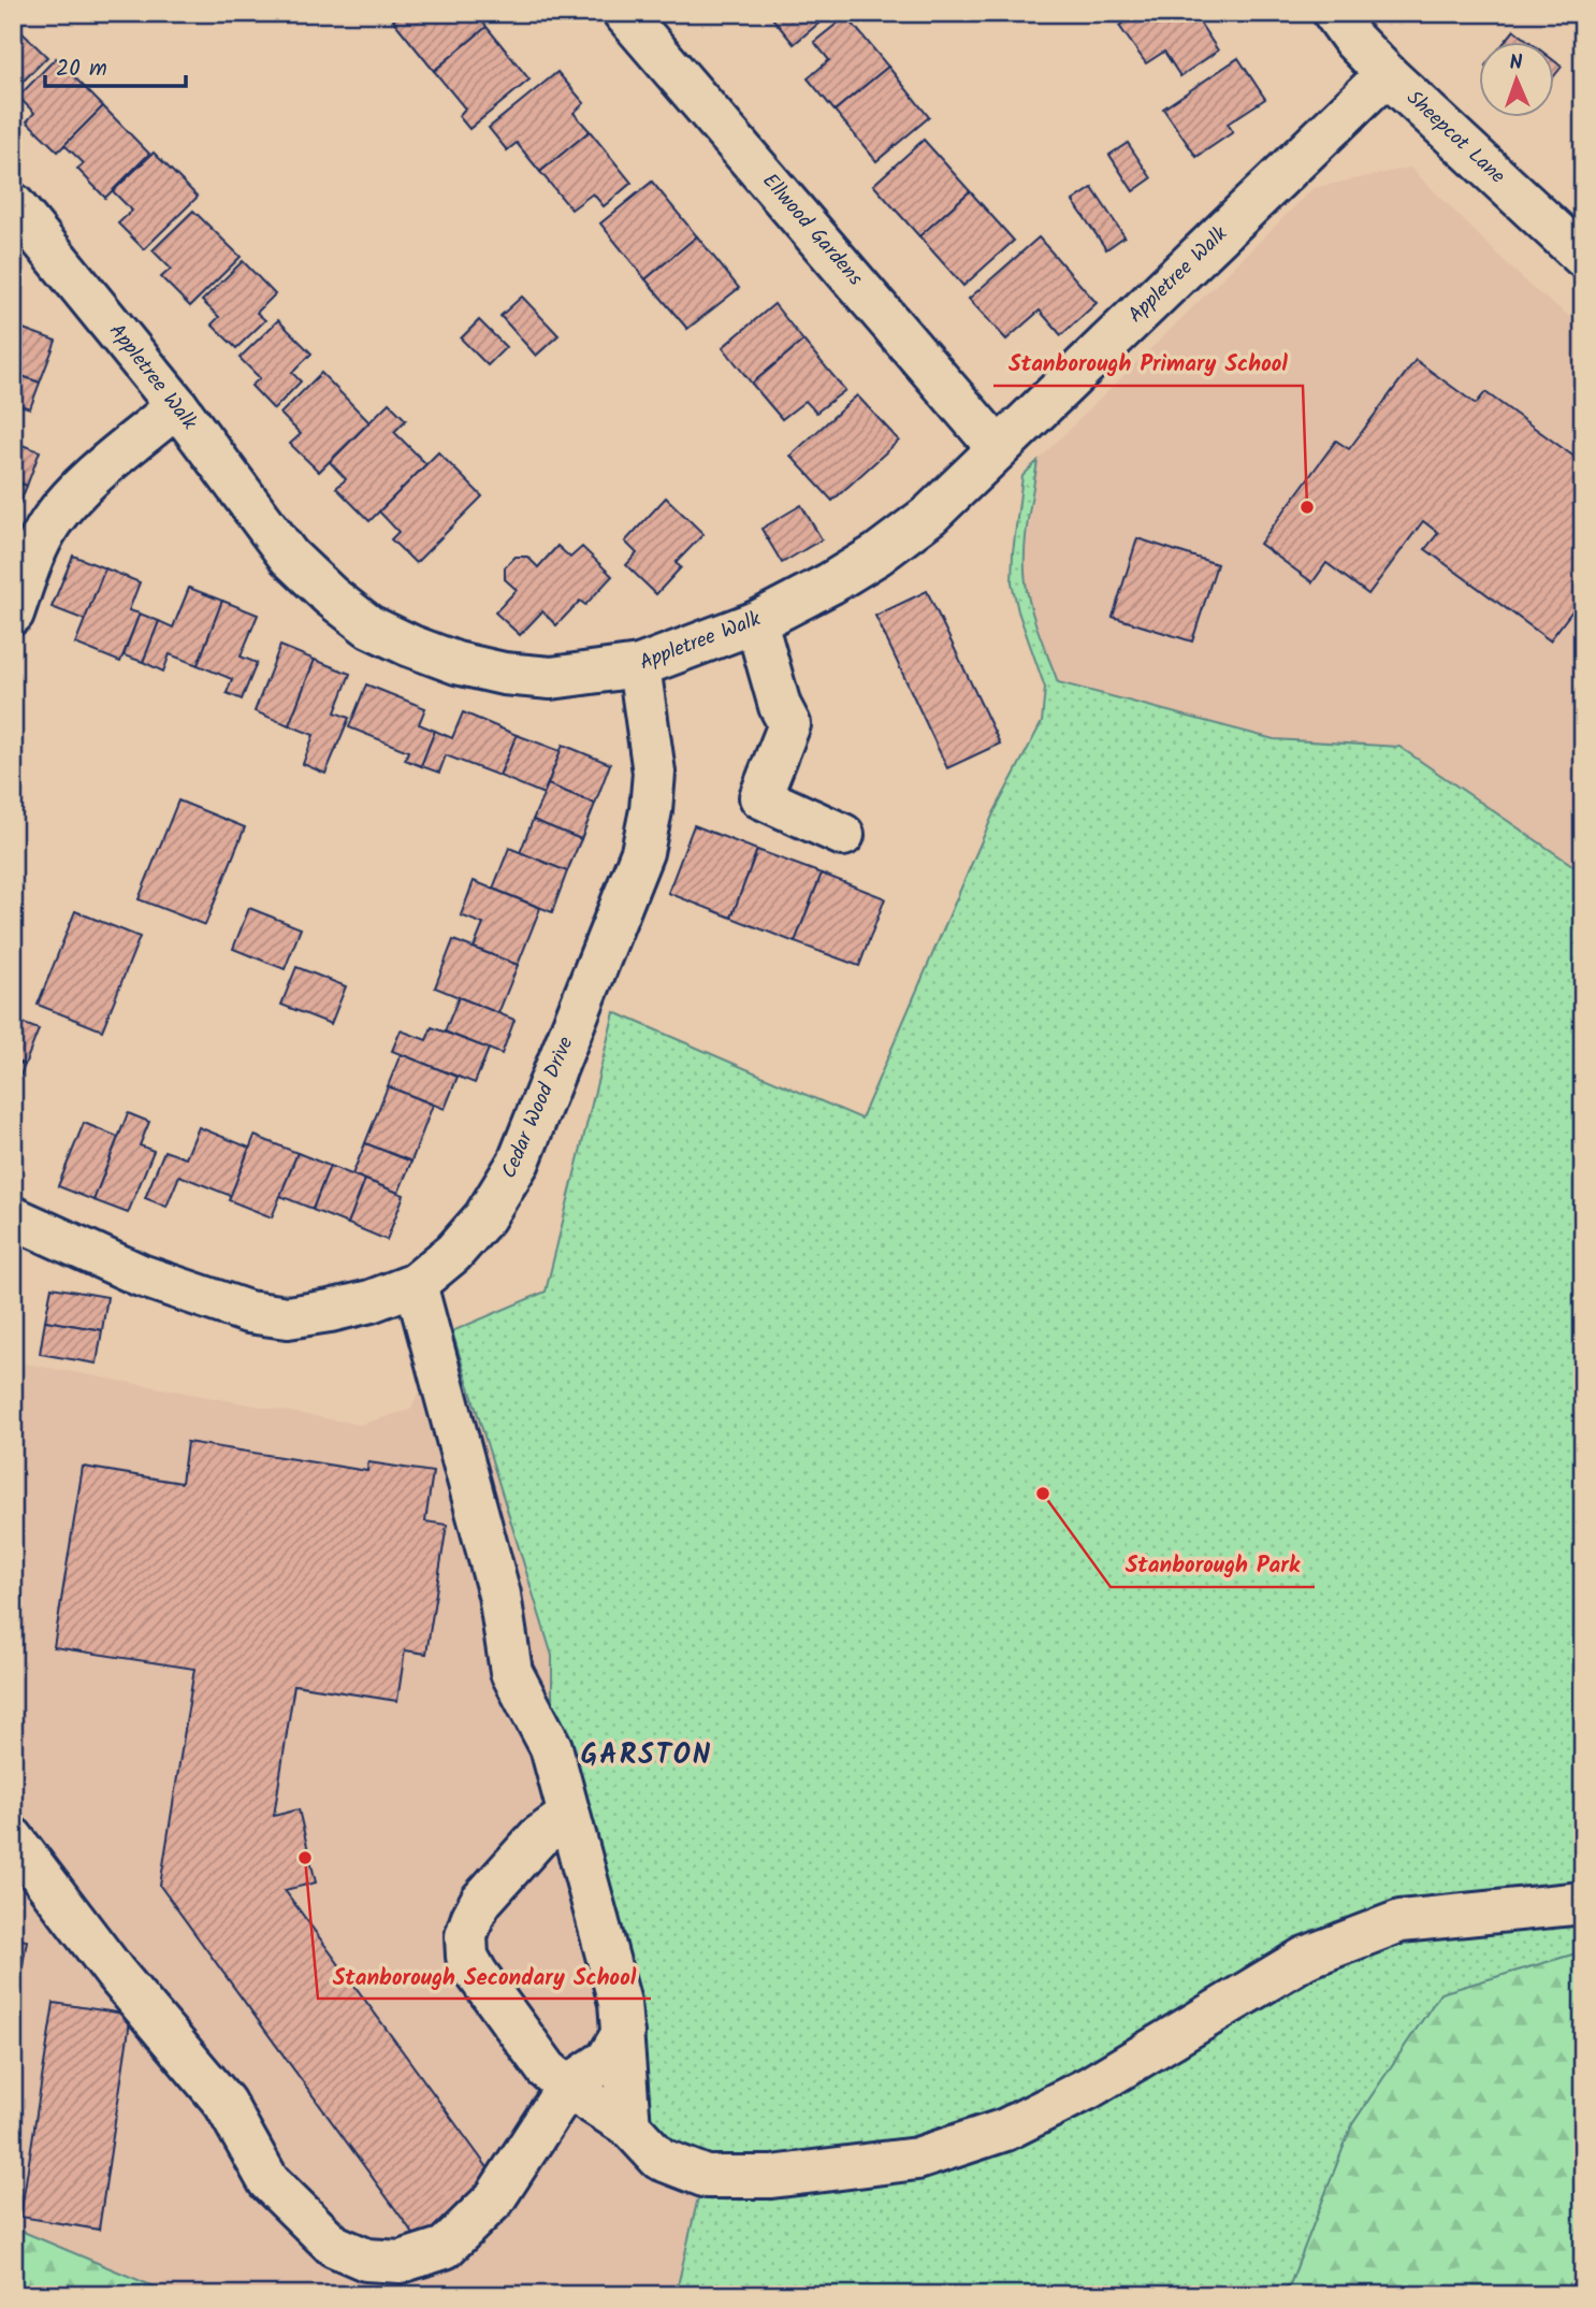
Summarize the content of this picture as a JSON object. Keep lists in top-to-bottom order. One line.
{"streets":{"street":["Sheepcot Lane","Ellwood Gardens","Appletree Walk","Cedar Wood Drive"]},"crossings":[["Sheepcot Lane","Appletree Walk"],["Ellwood Gardens","Appletree Walk"],["Appletree Walk","Cedar Wood Drive"]],"districts":["GARSTON"],"places":["Stanborough Primary School","Stanborough Park","Stanborough Secondary School"],"scale_bar":"20 m","north":"top"}
